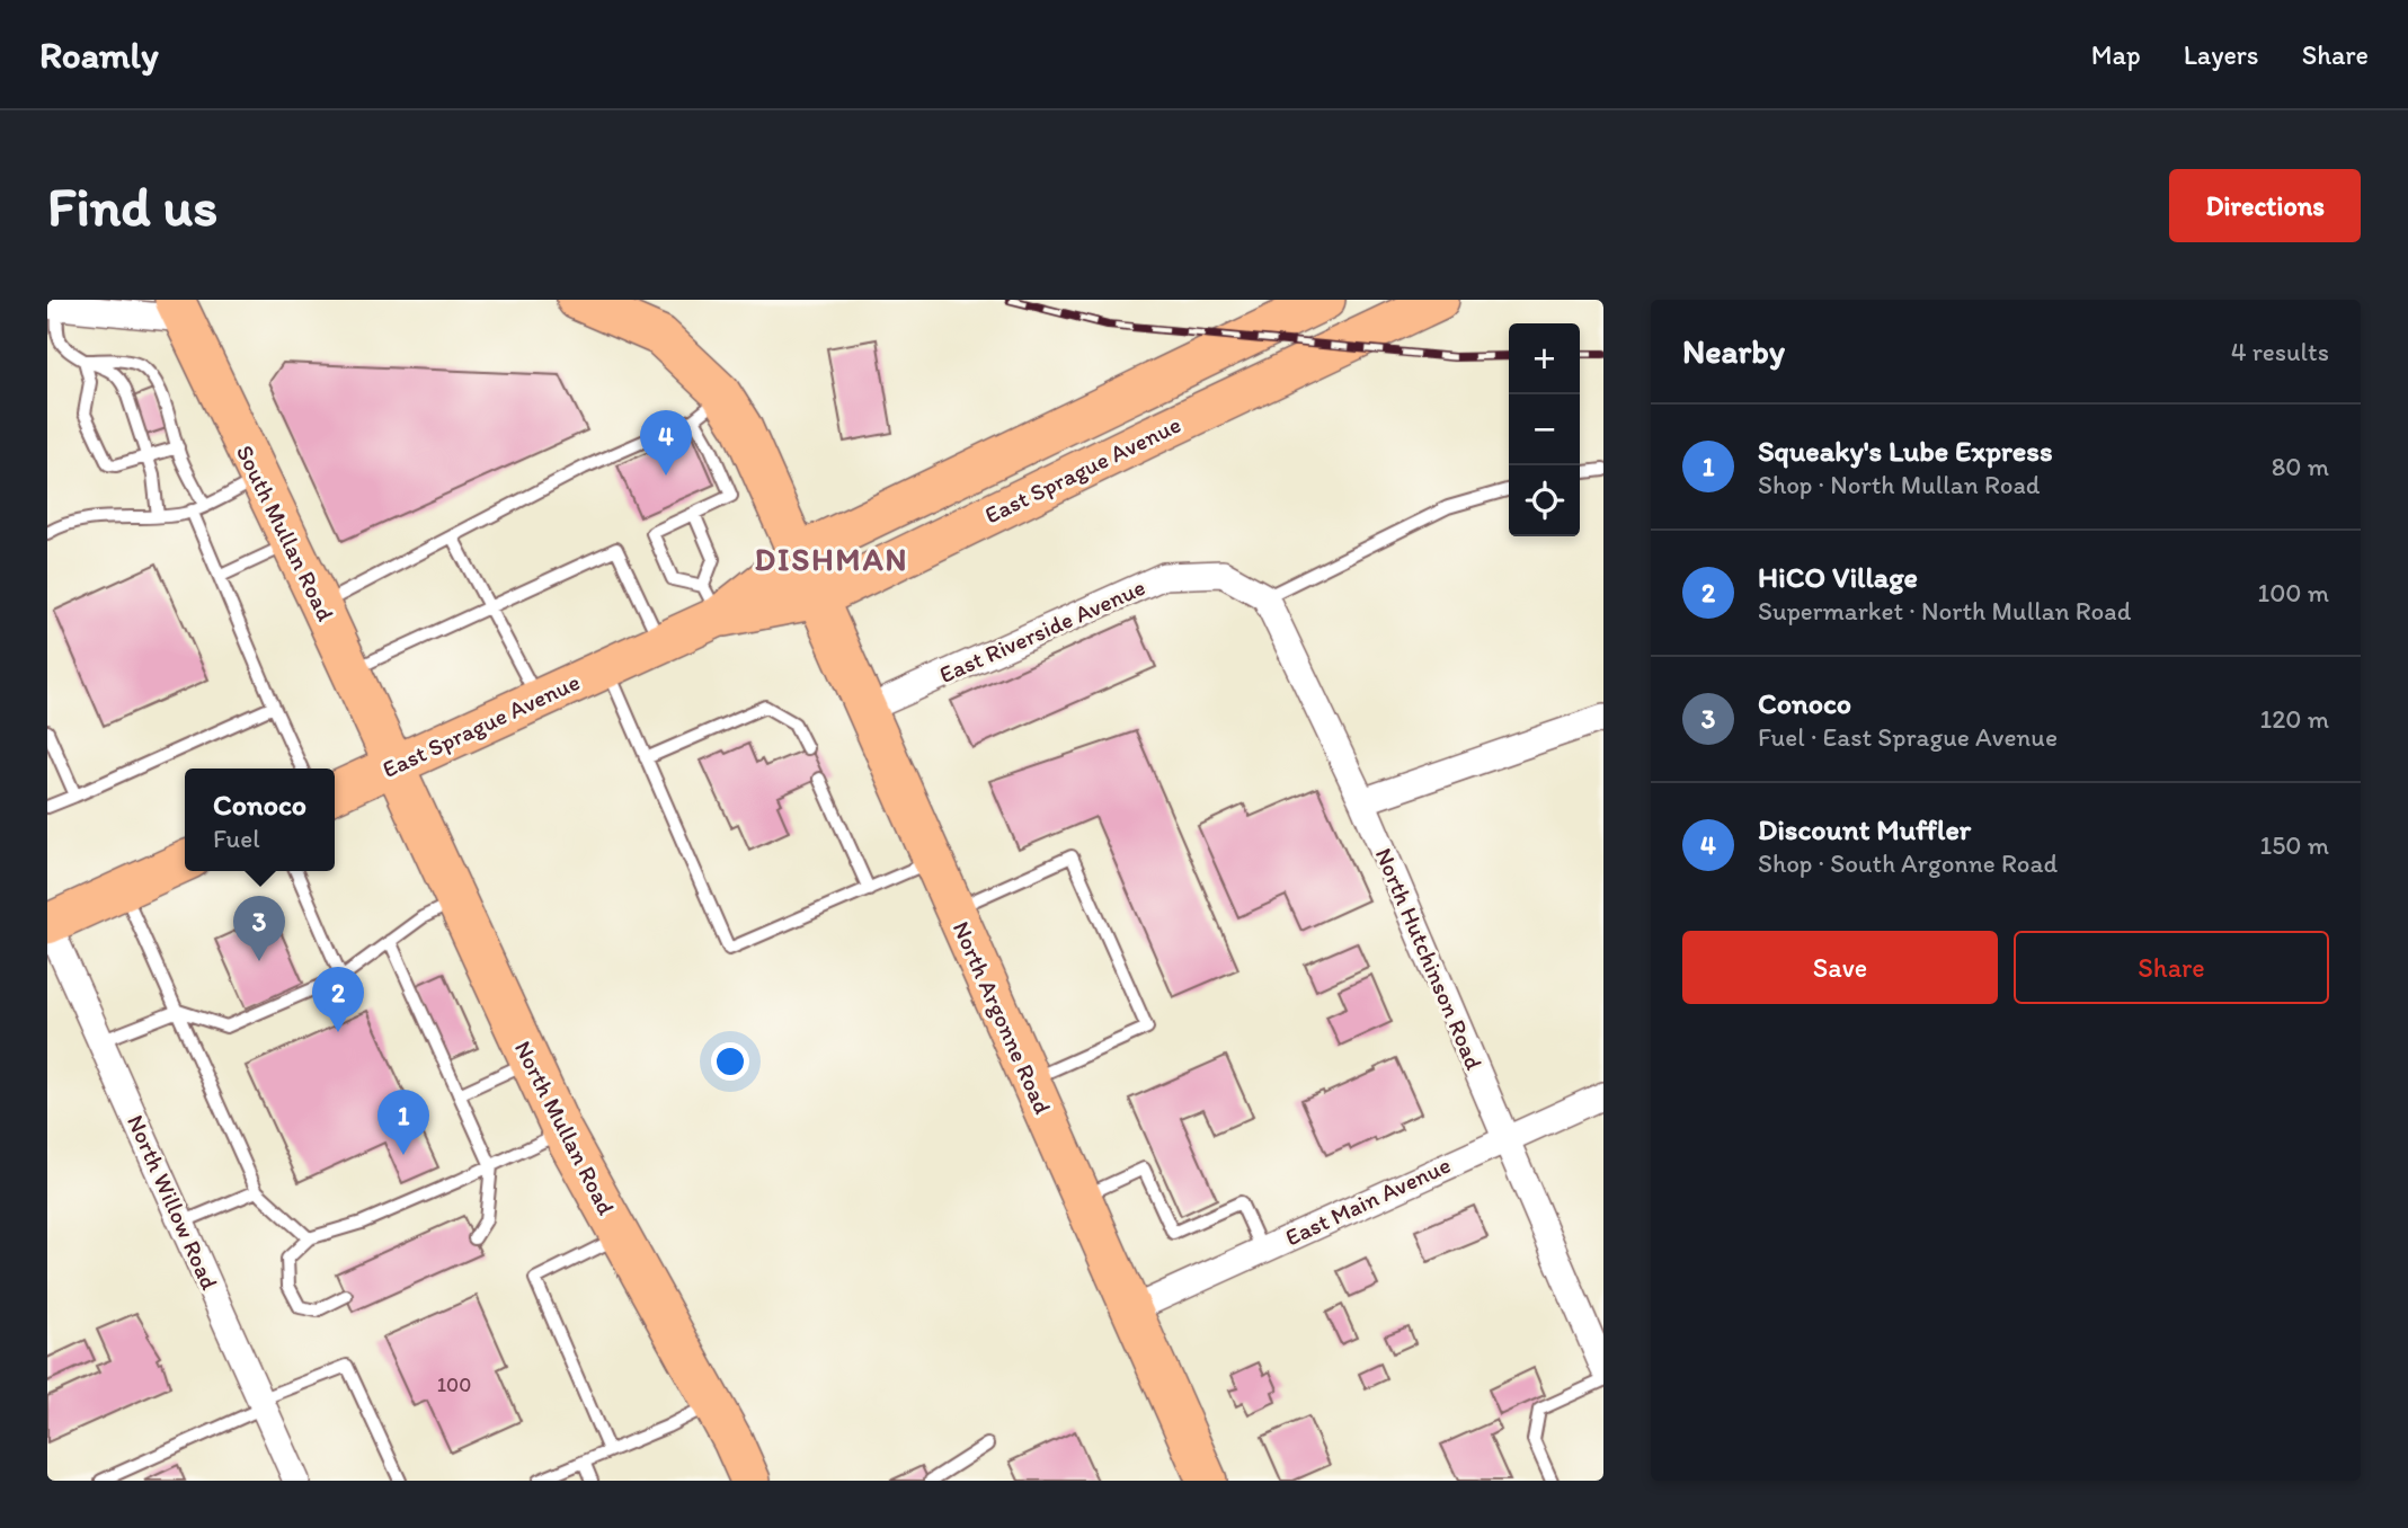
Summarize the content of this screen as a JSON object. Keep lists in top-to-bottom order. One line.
{"streets":{"main road":["East Sprague Avenue","South Mullan Road","North Argonne Road","North Mullan Road"],"street":["East Riverside Avenue","North Hutchinson Road","East Main Avenue","North Willow Road"]},"crossings":[["East Sprague Avenue","South Mullan Road"],["East Sprague Avenue","North Argonne Road"],["East Sprague Avenue","North Mullan Road"],["South Mullan Road","North Mullan Road"],["East Riverside Avenue","North Hutchinson Road"],["East Riverside Avenue","North Argonne Road"],["North Hutchinson Road","East Main Avenue"],["North Argonne Road","East Main Avenue"]],"districts":["DISHMAN"],"house_numbers":["100"],"page":{"header":"Roamly","nav":["Map","Layers","Share"],"buttons":["Directions",["Save","Share"]],"title":"Find us","heading":["Nearby","4 results"],"map_buttons":["+","−"],"list":[{"mark":"1","name":"Squeaky's Lube Express","note":"Shop · North Mullan Road","value":"80 m"},{"mark":"2","name":"HiCO Village","note":"Supermarket · North Mullan Road","value":"100 m"},{"mark":"3","name":"Conoco","note":"Fuel · East Sprague Avenue","value":"120 m"},{"mark":"4","name":"Discount Muffler","note":"Shop · South Argonne Road","value":"150 m"}],"pins":["4","3","2","1"],"popup":["Conoco","Fuel"]}}
